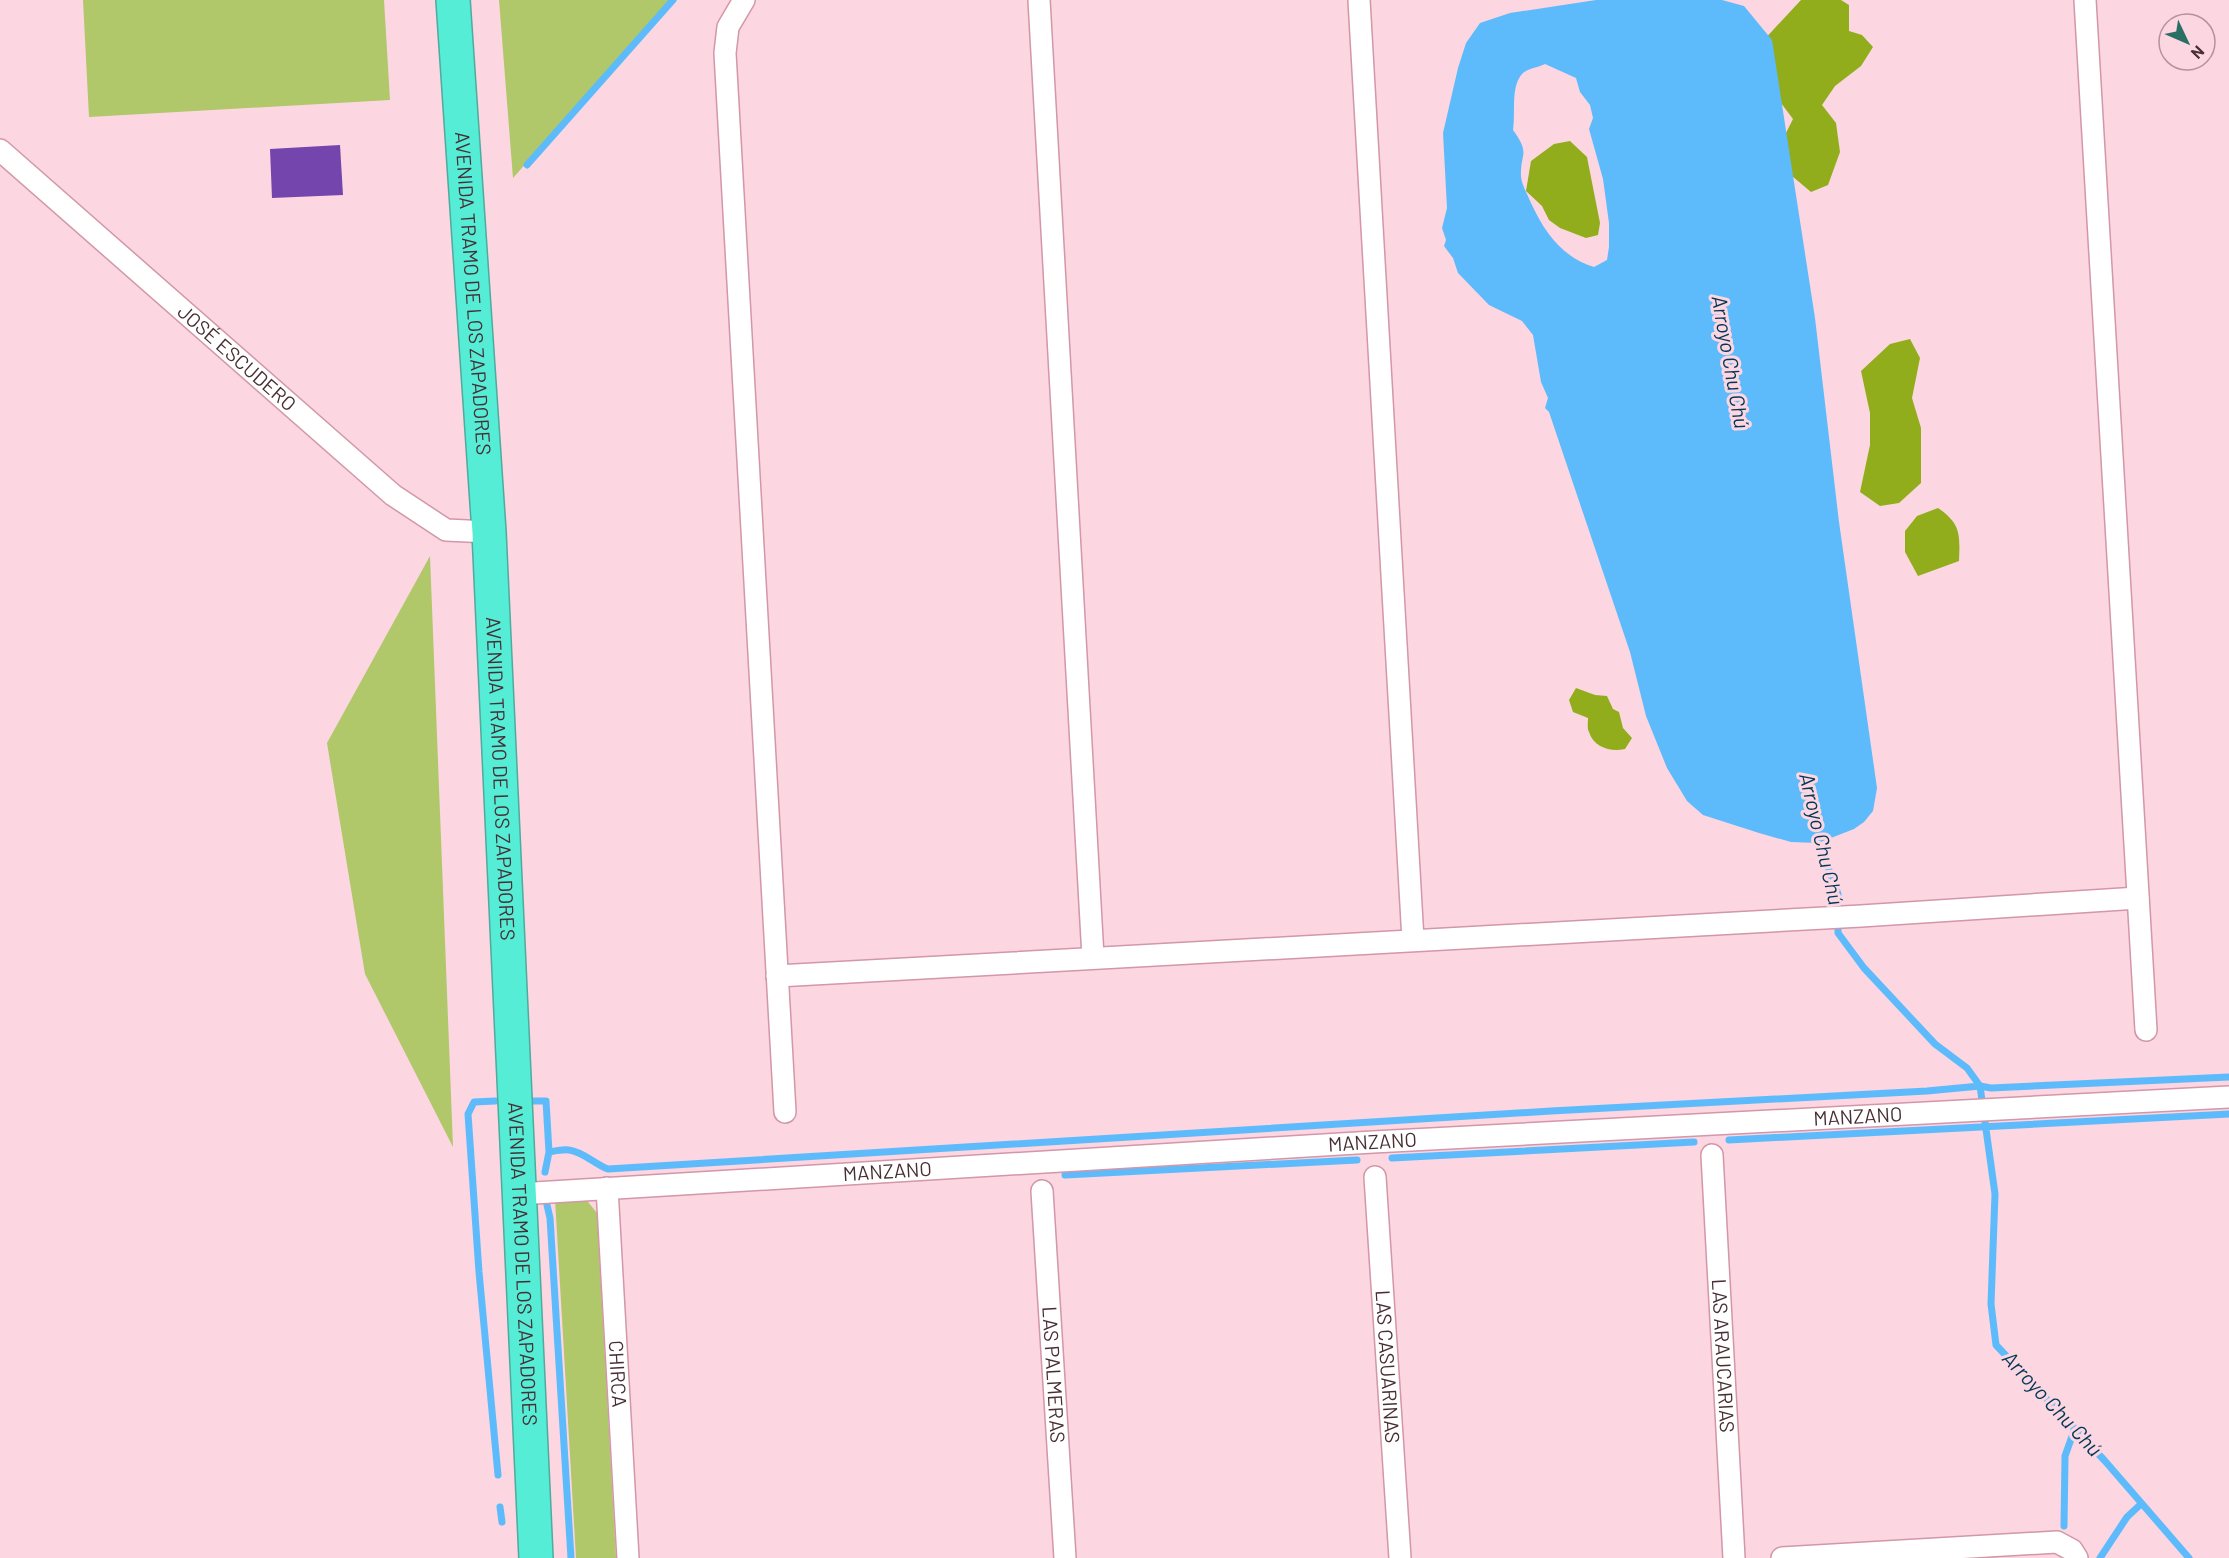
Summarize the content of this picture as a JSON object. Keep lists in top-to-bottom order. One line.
{"streets":{"highway":["AVENIDA TRAMO DE LOS ZAPADORES"],"street":["JOSÉ ESCUDERO","MANZANO","LAS ARAUCARIAS","LAS CASUARINAS","CHIRCA","LAS PALMERAS"]},"crossings":[["AVENIDA TRAMO DE LOS ZAPADORES","JOSÉ ESCUDERO"],["AVENIDA TRAMO DE LOS ZAPADORES","MANZANO"],["MANZANO","CHIRCA"]],"water":["Arroyo Chu Chú"],"north":"bottom right"}
